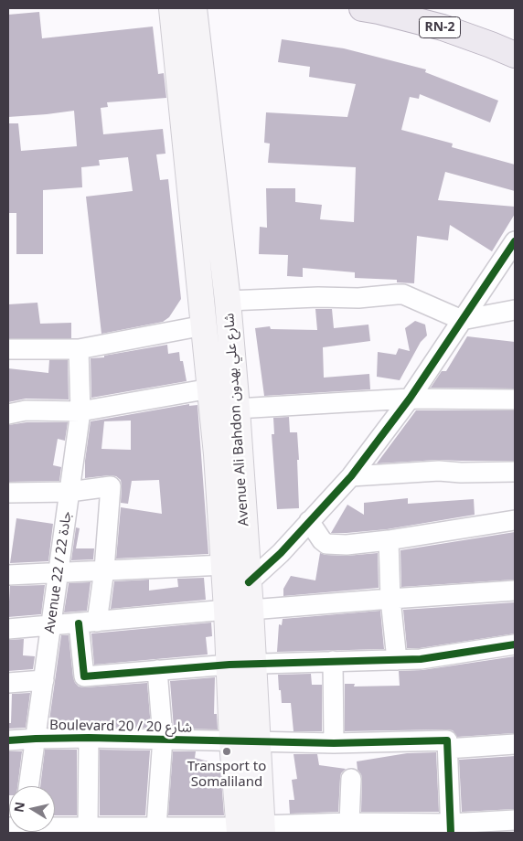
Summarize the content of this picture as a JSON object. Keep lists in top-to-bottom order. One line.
{"streets":{"main road":["RN-2","Avenue Ali Bahdon شارع علي بهدون"],"street":["Avenue 22 / جادة 22","Boulevard 20 / شارع 20"]},"crossings":[["Avenue Ali Bahdon شارع علي بهدون","Boulevard 20 / شارع 20"],["Avenue 22 / جادة 22","Boulevard 20 / شارع 20"]],"places":["Transport to Somaliland"],"north":"left"}
